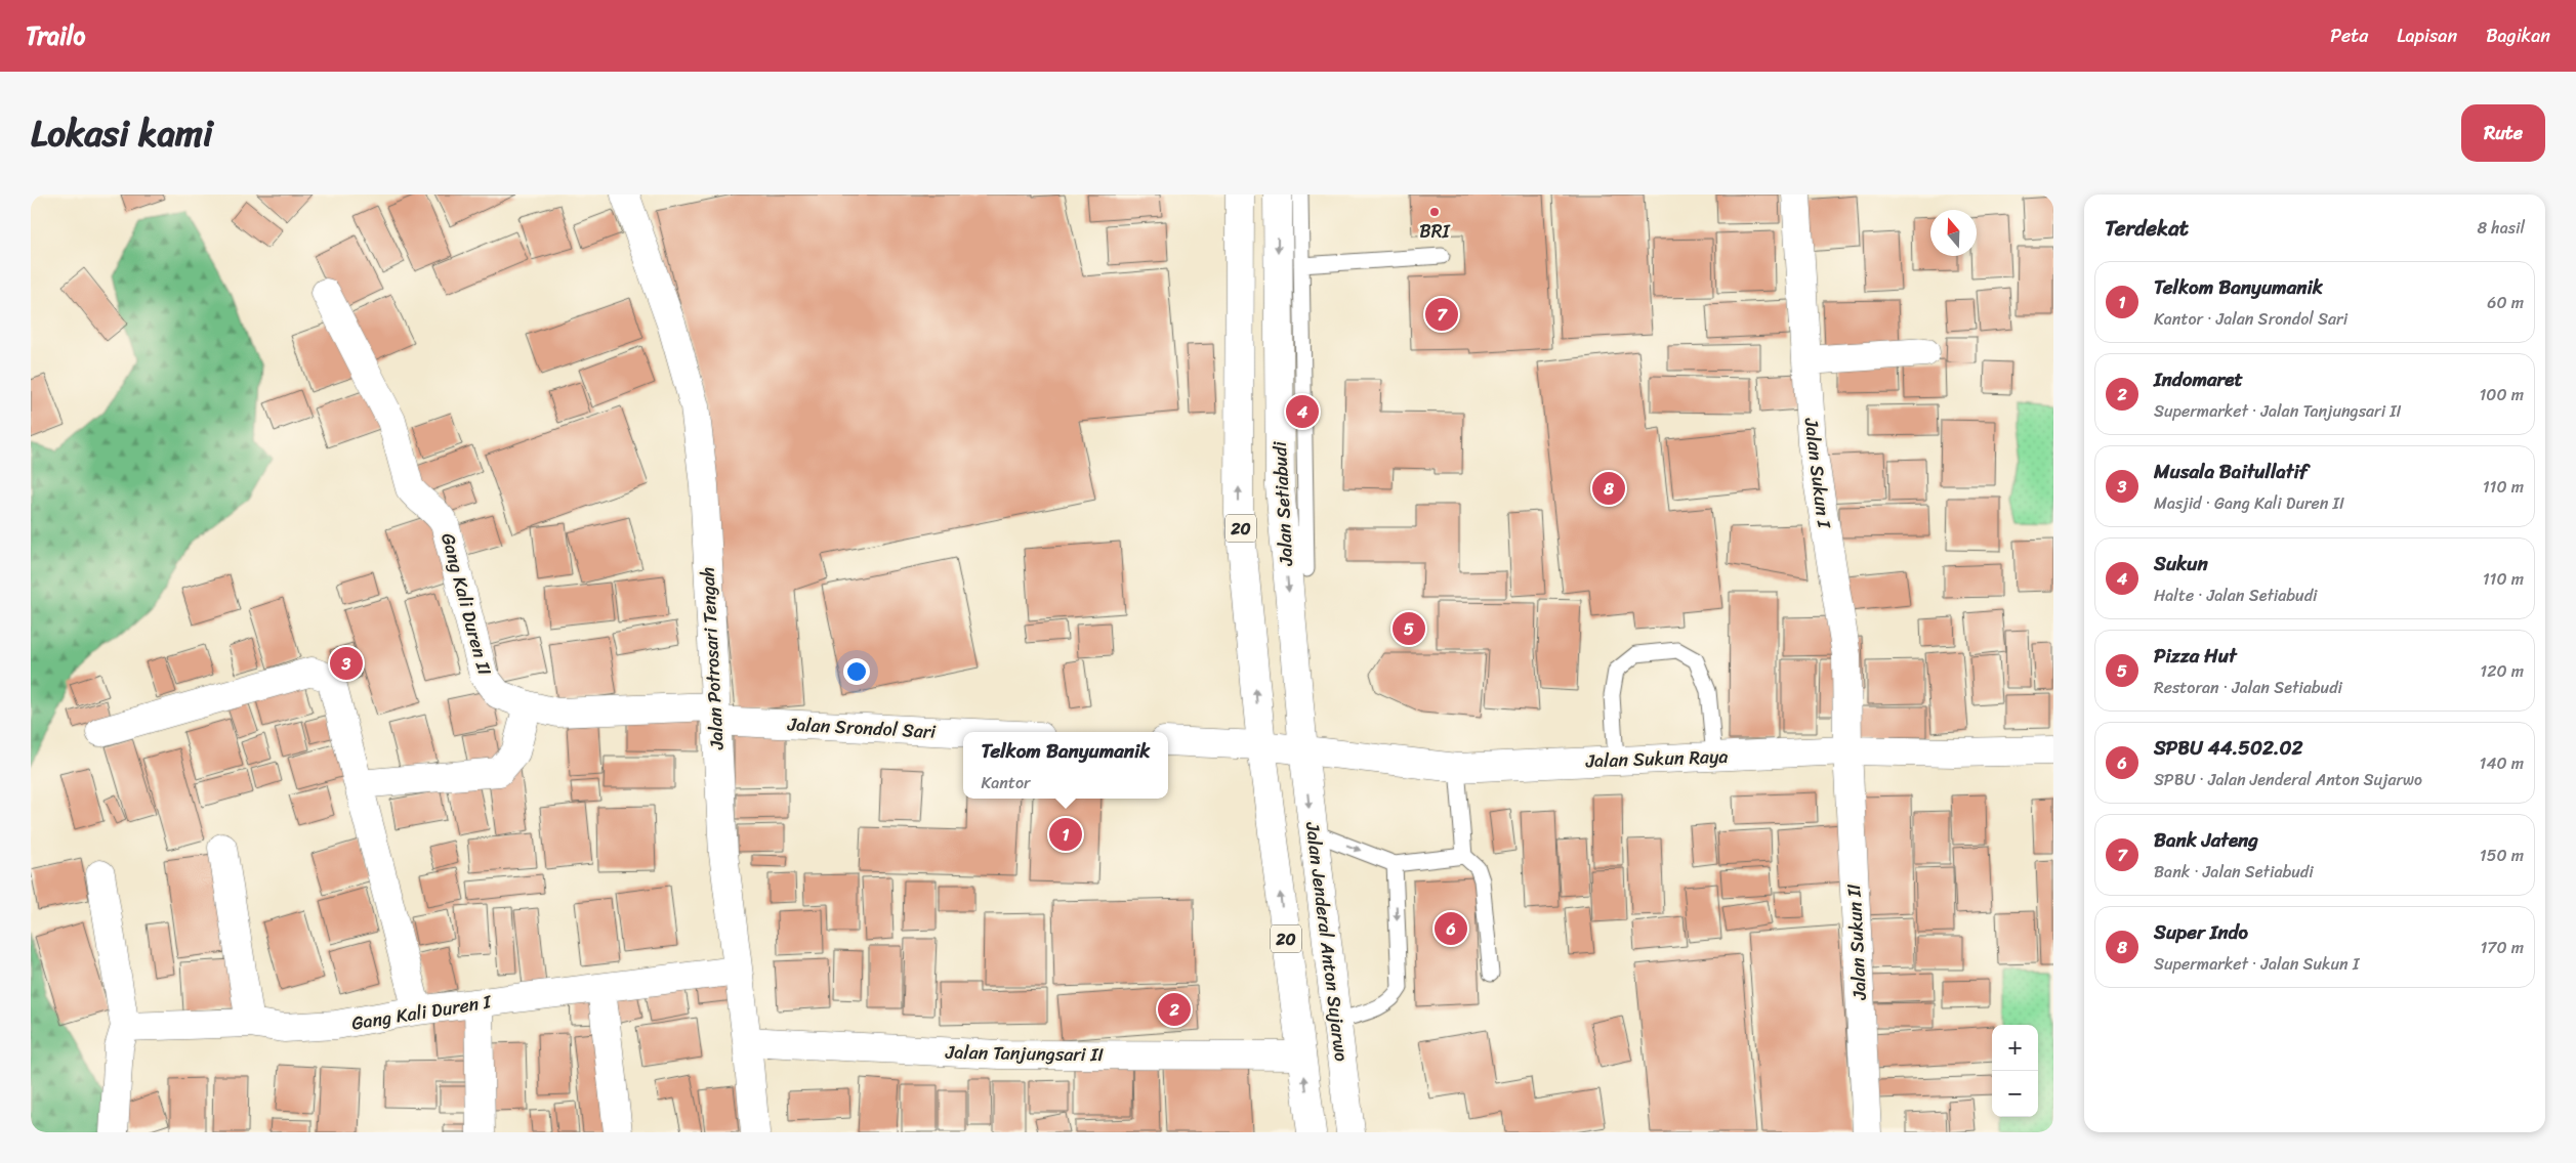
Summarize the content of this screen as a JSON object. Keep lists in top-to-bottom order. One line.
{"streets":{"main road":["Jalan Sukun I","Jalan Setiabudi","20","Gang Kali Duren II","Jalan Potrosari Tengah","Jalan Srondol Sari","Jalan Sukun Raya","Jalan Jenderal Anton Sujarwo","Jalan Sukun II","Gang Kali Duren I","Jalan Tanjungsari II"]},"crossings":[["Jalan Sukun I","Jalan Sukun Raya"],["Jalan Sukun I","Jalan Sukun II"],["Jalan Setiabudi","Jalan Sukun Raya"],["Jalan Setiabudi","Jalan Jenderal Anton Sujarwo"],["20","Jalan Sukun Raya"],["20","Jalan Tanjungsari II"],["Gang Kali Duren II","Jalan Potrosari Tengah"],["Gang Kali Duren II","Jalan Srondol Sari"],["Jalan Potrosari Tengah","Jalan Srondol Sari"],["Jalan Potrosari Tengah","Gang Kali Duren I"],["Jalan Potrosari Tengah","Jalan Tanjungsari II"],["Jalan Sukun Raya","Jalan Jenderal Anton Sujarwo"],["Jalan Sukun Raya","Jalan Sukun II"]],"places":["BRI"],"north":"top","page":{"header":"Trailo","nav":["Peta","Lapisan","Bagikan"],"title":"Lokasi kami","buttons":"Rute","heading":["Terdekat","8 hasil"],"list":[{"mark":"1","name":"Telkom Banyumanik","note":"Kantor · Jalan Srondol Sari","value":"60 m"},{"mark":"2","name":"Indomaret","note":"Supermarket · Jalan Tanjungsari II","value":"100 m"},{"mark":"3","name":"Musala Baitullatif","note":"Masjid · Gang Kali Duren II","value":"110 m"},{"mark":"4","name":"Sukun","note":"Halte · Jalan Setiabudi","value":"110 m"},{"mark":"5","name":"Pizza Hut","note":"Restoran · Jalan Setiabudi","value":"120 m"},{"mark":"6","name":"SPBU 44.502.02","note":"SPBU · Jalan Jenderal Anton Sujarwo","value":"140 m"},{"mark":"7","name":"Bank Jateng","note":"Bank · Jalan Setiabudi","value":"150 m"},{"mark":"8","name":"Super Indo","note":"Supermarket · Jalan Sukun I","value":"170 m"}],"pins":["7","4","8","5","3","1","6","2"],"popup":["Telkom Banyumanik","Kantor"],"map_buttons":["+","−"]}}
